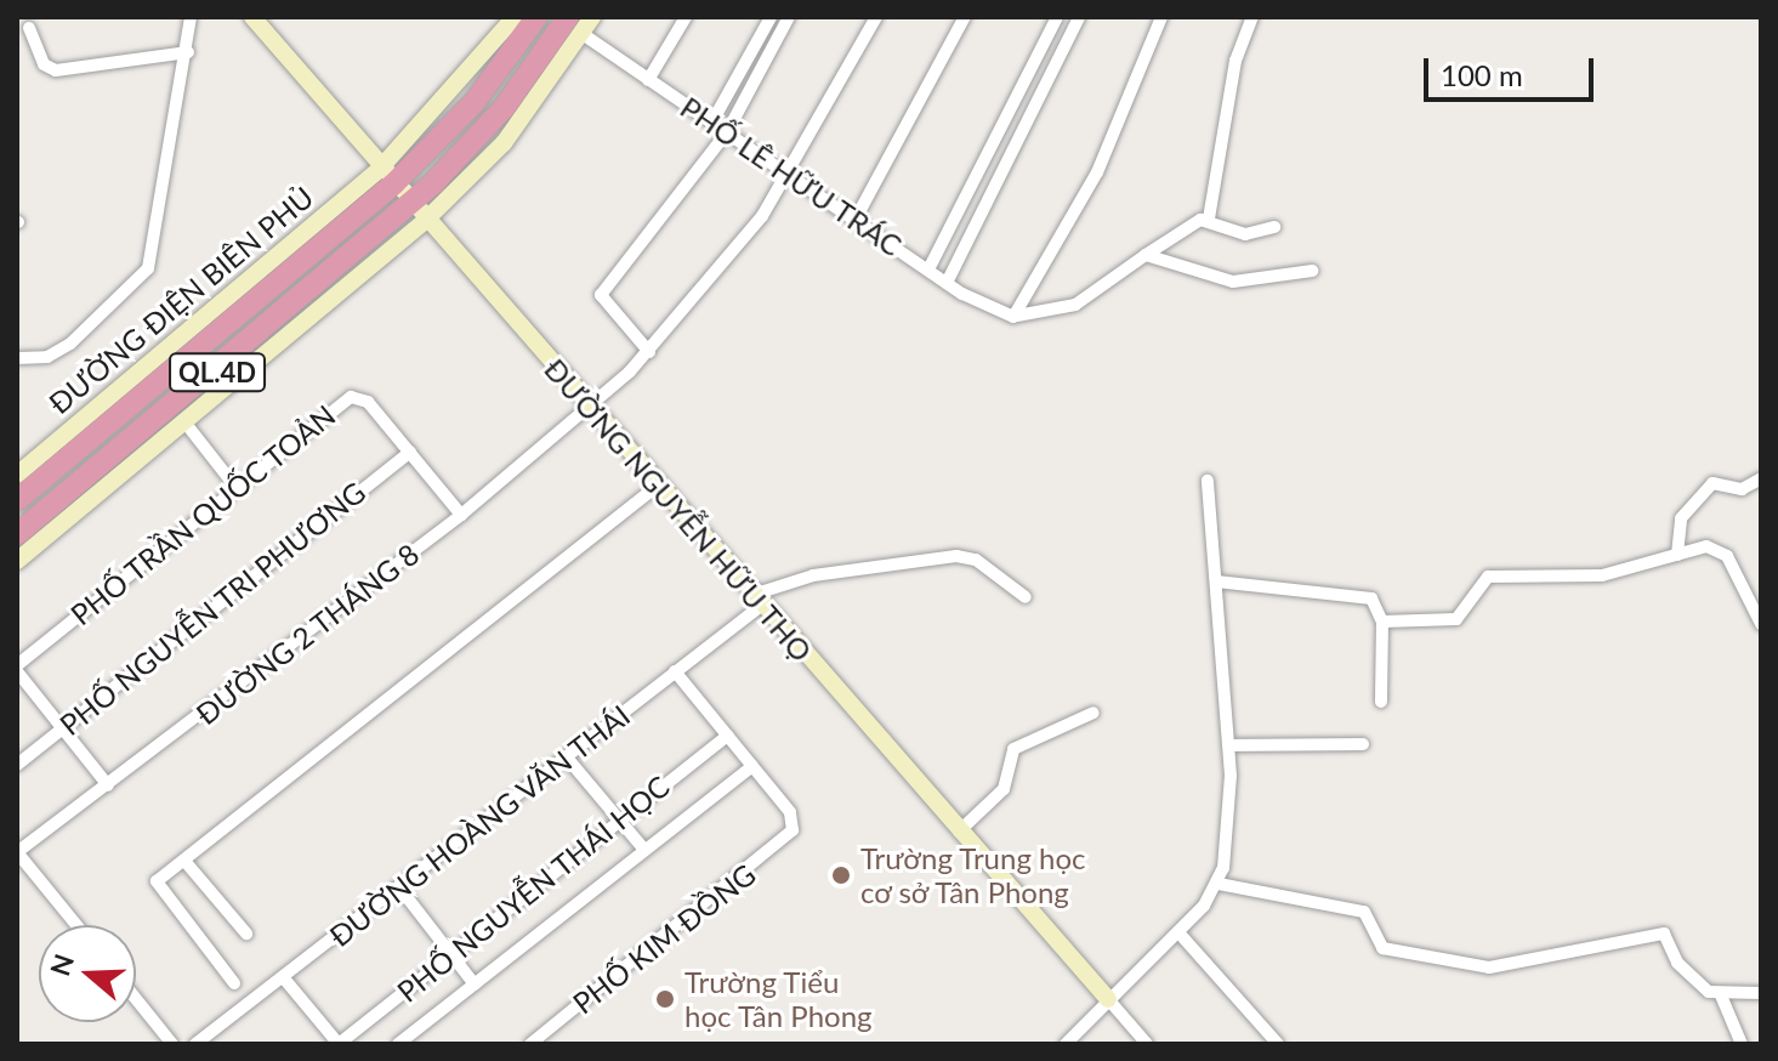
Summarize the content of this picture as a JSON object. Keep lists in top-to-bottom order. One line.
{"streets":{"highway":["ĐƯỜNG ĐIỆN BIÊN PHỦ","QL.4D"],"street":["PHỐ LÊ HỮU TRÁC","ĐƯỜNG NGUYỄN HỮU THỌ","PHỐ TRẦN QUỐC TOẢN","PHỐ NGUYỄN TRI PHƯƠNG","ĐƯỜNG 2 THÁNG 8","ĐƯỜNG HOÀNG VĂN THÁI","PHỐ NGUYỄN THÁI HỌC","PHỐ KIM ĐỒNG"]},"crossings":[["PHỐ LÊ HỮU TRÁC","QL.4D"],["PHỐ LÊ HỮU TRÁC","ĐƯỜNG 2 THÁNG 8"],["ĐƯỜNG ĐIỆN BIÊN PHỦ","QL.4D"],["ĐƯỜNG ĐIỆN BIÊN PHỦ","ĐƯỜNG NGUYỄN HỮU THỌ"],["QL.4D","ĐƯỜNG NGUYỄN HỮU THỌ"],["ĐƯỜNG NGUYỄN HỮU THỌ","ĐƯỜNG 2 THÁNG 8"],["ĐƯỜNG NGUYỄN HỮU THỌ","ĐƯỜNG HOÀNG VĂN THÁI"],["PHỐ TRẦN QUỐC TOẢN","PHỐ NGUYỄN TRI PHƯƠNG"],["PHỐ TRẦN QUỐC TOẢN","ĐƯỜNG 2 THÁNG 8"],["PHỐ NGUYỄN THÁI HỌC","PHỐ KIM ĐỒNG"]],"places":["Trường Trung học cơ sở Tân Phong","Trường Tiểu học Tân Phong"],"scale_bar":"100 m","north":"left"}
